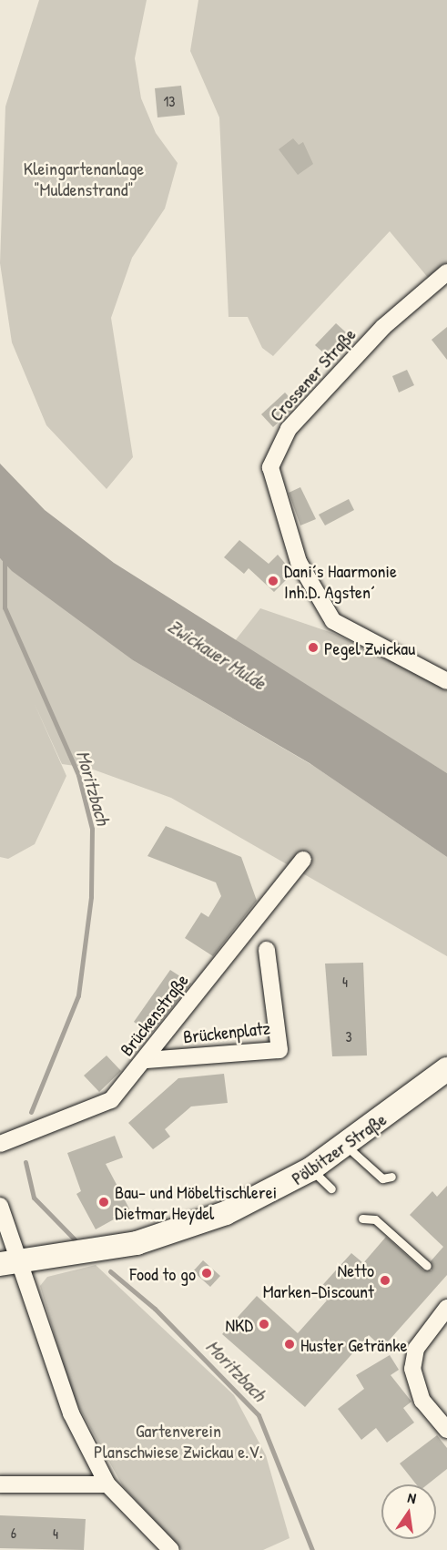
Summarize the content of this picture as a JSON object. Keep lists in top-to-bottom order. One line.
{"streets":{"street":["Crossener Straße","Brückenstraße","Brückenplatz","Pölbitzer Straße"]},"crossings":[["Brückenstraße","Brückenplatz"]],"water":["Zwickauer Mulde","Moritzbach"],"parks":["Kleingartenanlage \"Muldenstrand\"","Gartenverein Planschwiese Zwickau e.V."],"places":["Dani´s Haarmonie Inh.D. Agsten´","Pegel Zwickau","Bau- und Möbeltischlerei Dietmar Heydel","Food to go","Netto Marken-Discount","NKD","Huster Getränke"],"house_numbers":["13","4","3","6","4"],"north":"top"}
